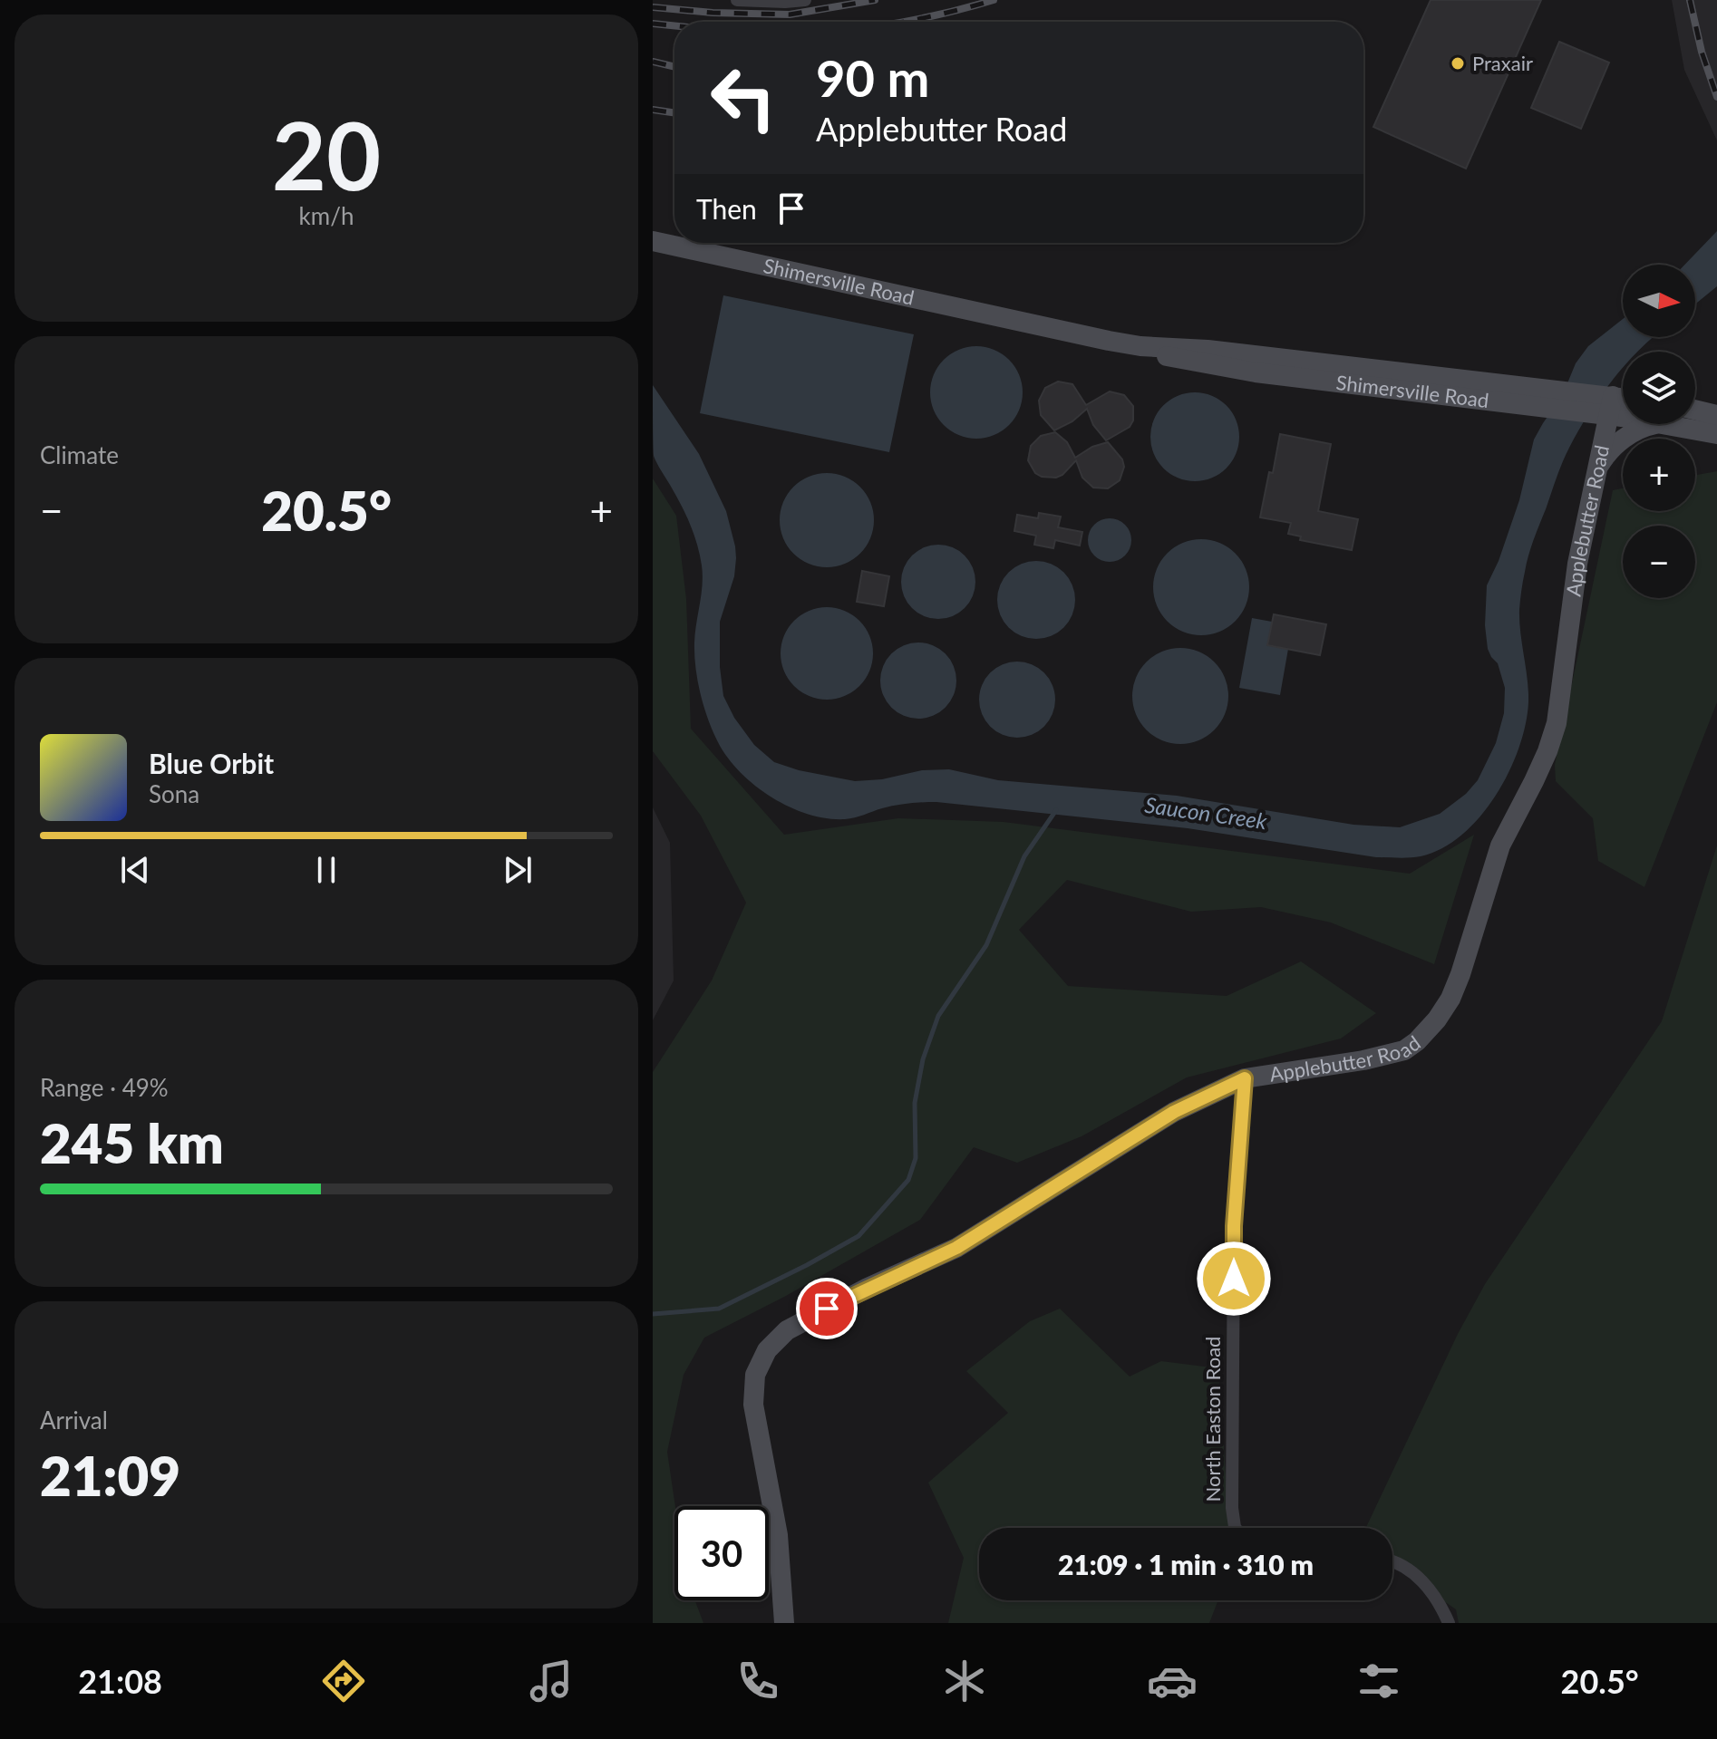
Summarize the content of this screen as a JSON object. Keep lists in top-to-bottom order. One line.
{"streets":{"street":["Shimersville Road","Applebutter Road","North Easton Road"]},"crossings":[["Shimersville Road","Applebutter Road"],["Applebutter Road","North Easton Road"]],"water":["Saucon Creek"],"places":["Praxair"],"north":"right","page":{"tile":[["20","km/h"],"Climate",["Range · 49%","245 km"],["Arrival","21:09"]],"turn":["90 m","Applebutter Road"],"then":"Then","map_buttons":["+","−"],"heat":["−","20.5°","+"],"song":["Blue Orbit","Sona"],"limit":"30","trip":"21:09 · 1 min · 310 m","tabs":["21:08","20.5°"]}}
